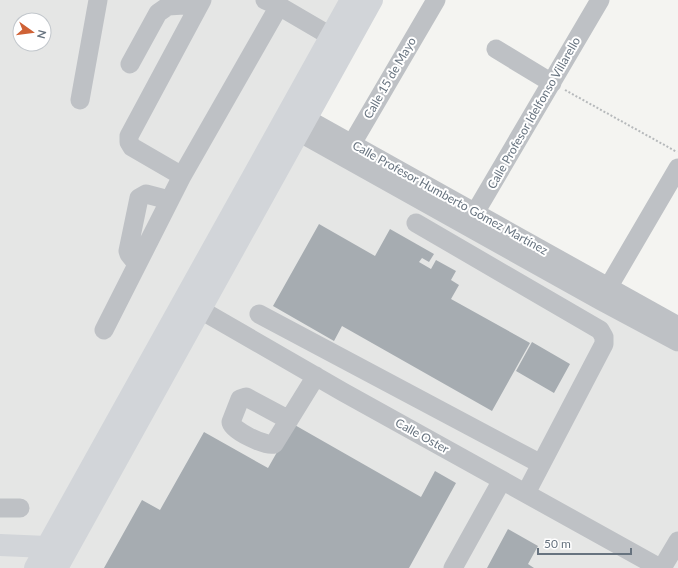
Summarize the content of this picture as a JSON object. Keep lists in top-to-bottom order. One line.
{"streets":{"street":["Calle 15 de Mayo","Calle Profesor Idelfonso Villarello","Calle Profesor Humberto Gómez Martínez","Calle Oster"]},"crossings":[["Calle 15 de Mayo","Calle Profesor Humberto Gómez Martínez"],["Calle Profesor Idelfonso Villarello","Calle Profesor Humberto Gómez Martínez"]],"scale_bar":"50 m","north":"right"}
